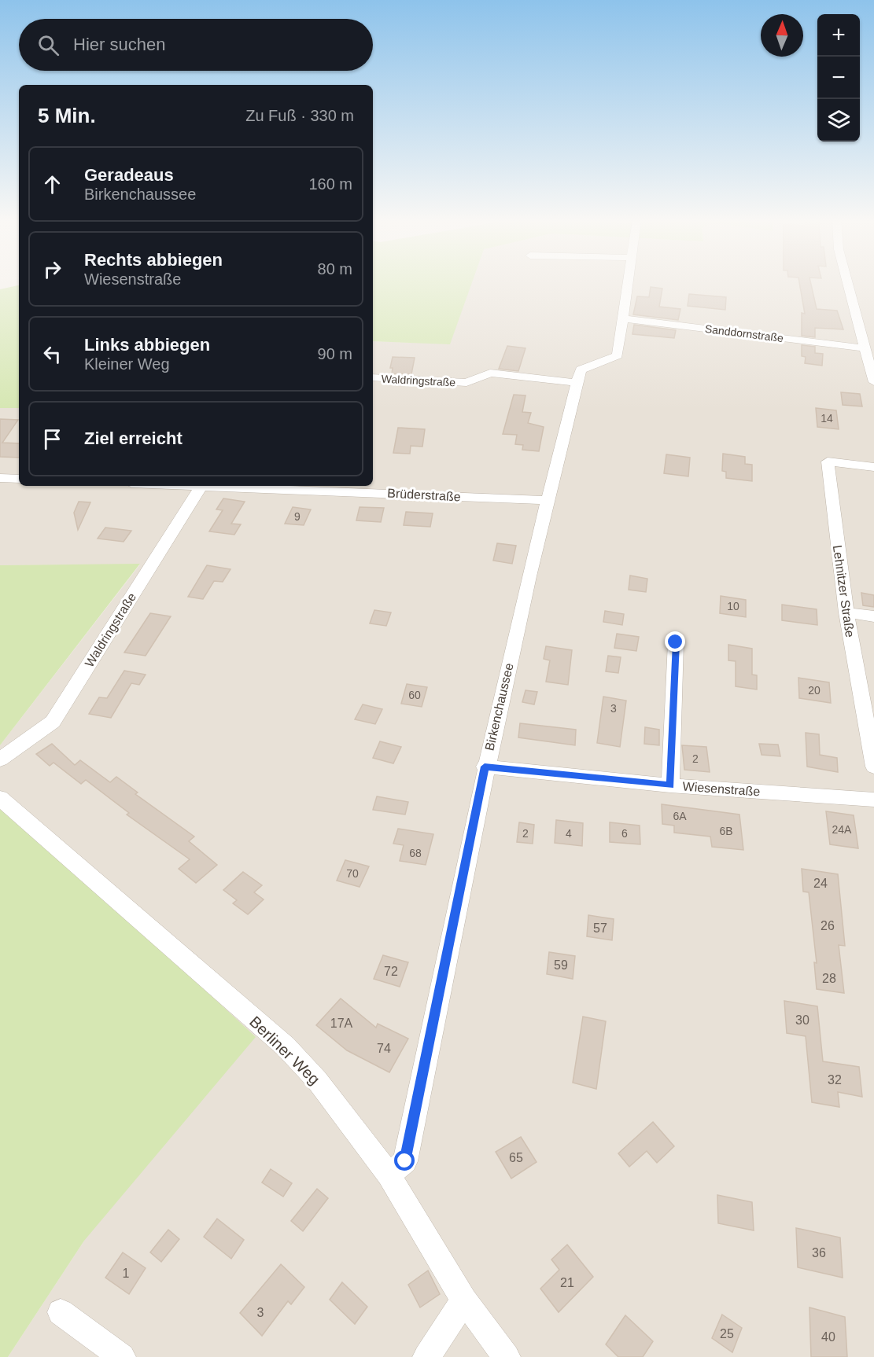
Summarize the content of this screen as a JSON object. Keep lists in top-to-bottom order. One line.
{"streets":{"street":["Sanddornstraße","Waldringstraße","Brüderstraße","Lehnitzer Straße","Birkenchaussee","Wiesenstraße","Berliner Weg"]},"crossings":[["Sanddornstraße","Birkenchaussee"],["Waldringstraße","Birkenchaussee"],["Brüderstraße","Birkenchaussee"],["Birkenchaussee","Wiesenstraße"],["Birkenchaussee","Berliner Weg"]],"house_numbers":["14","9","10","20","60","3","2","6A","24A","6B","2","4","6","68","70","24","26","57","59","72","28","30","17A","74","32","65","36","1","21","3","25","40"],"north":"top","page":{"map_buttons":["+","−"],"search":"Hier suchen","heading":["5 Min.","Zu Fuß · 330 m"],"list":[["Geradeaus","Birkenchaussee","160 m"],["Rechts abbiegen","Wiesenstraße","80 m"],["Links abbiegen","Kleiner Weg","90 m"],"Ziel erreicht"]}}
